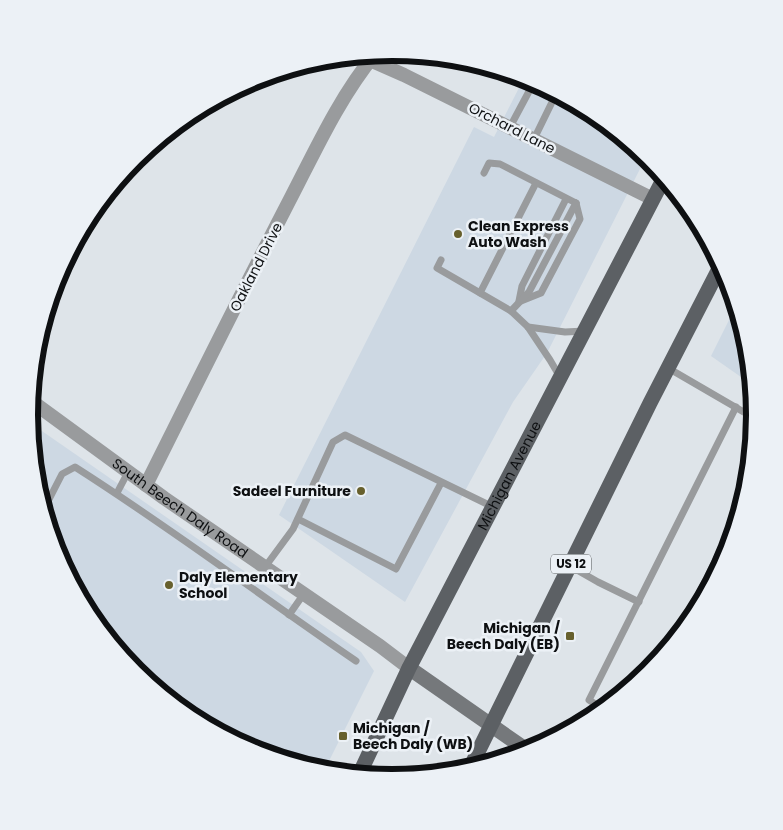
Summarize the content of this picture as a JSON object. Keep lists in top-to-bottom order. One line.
{"streets":{"main road":["Michigan Avenue","South Beech Daly Road","US 12"],"street":["Orchard Lane","Oakland Drive"]},"crossings":[["Orchard Lane","Michigan Avenue"],["Oakland Drive","South Beech Daly Road"],["Michigan Avenue","South Beech Daly Road"],["South Beech Daly Road","US 12"]],"places":{"other":["Clean Express Auto Wash","Sadeel Furniture","Daly Elementary School"],"transit":["Michigan / Beech Daly (EB)","Michigan / Beech Daly (WB)"]}}
